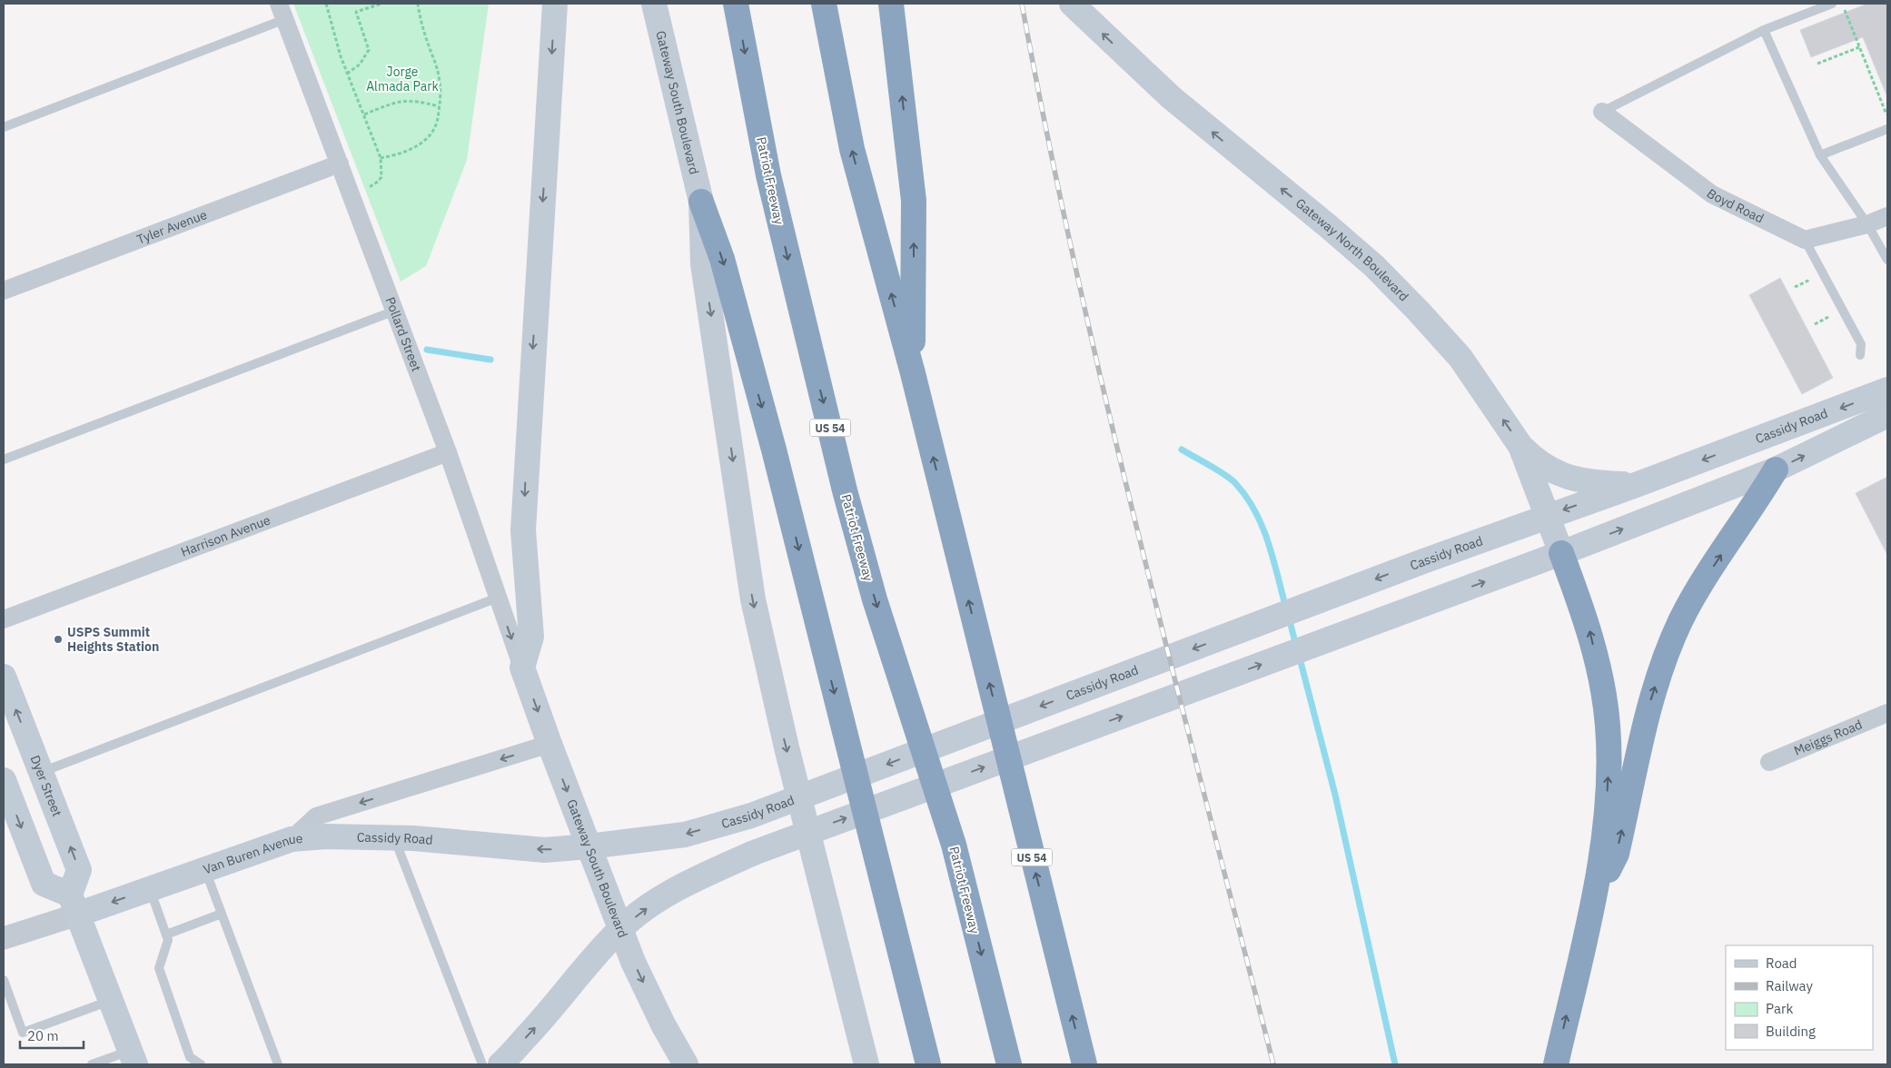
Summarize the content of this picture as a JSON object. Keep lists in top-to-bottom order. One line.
{"streets":{"highway":["Patriot Freeway","US 54"],"main road":["Gateway South Boulevard","Gateway North Boulevard","Cassidy Road","Dyer Street","Van Buren Avenue"],"street":["Boyd Road","Tyler Avenue","Pollard Street","Harrison Avenue","Meiggs Road"]},"crossings":[["Gateway South Boulevard","Pollard Street"],["Gateway South Boulevard","Cassidy Road"],["Gateway South Boulevard","Van Buren Avenue"],["Tyler Avenue","Pollard Street"],["Gateway North Boulevard","Cassidy Road"],["Pollard Street","Harrison Avenue"],["Cassidy Road","Van Buren Avenue"],["Dyer Street","Van Buren Avenue"]],"one_way":["Gateway North Boulevard","Van Buren Avenue"],"parks":["Jorge Almada Park"],"places":["USPS Summit Heights Station"],"legend":["Road","Railway","Park","Building"],"scale_bar":"20 m"}
